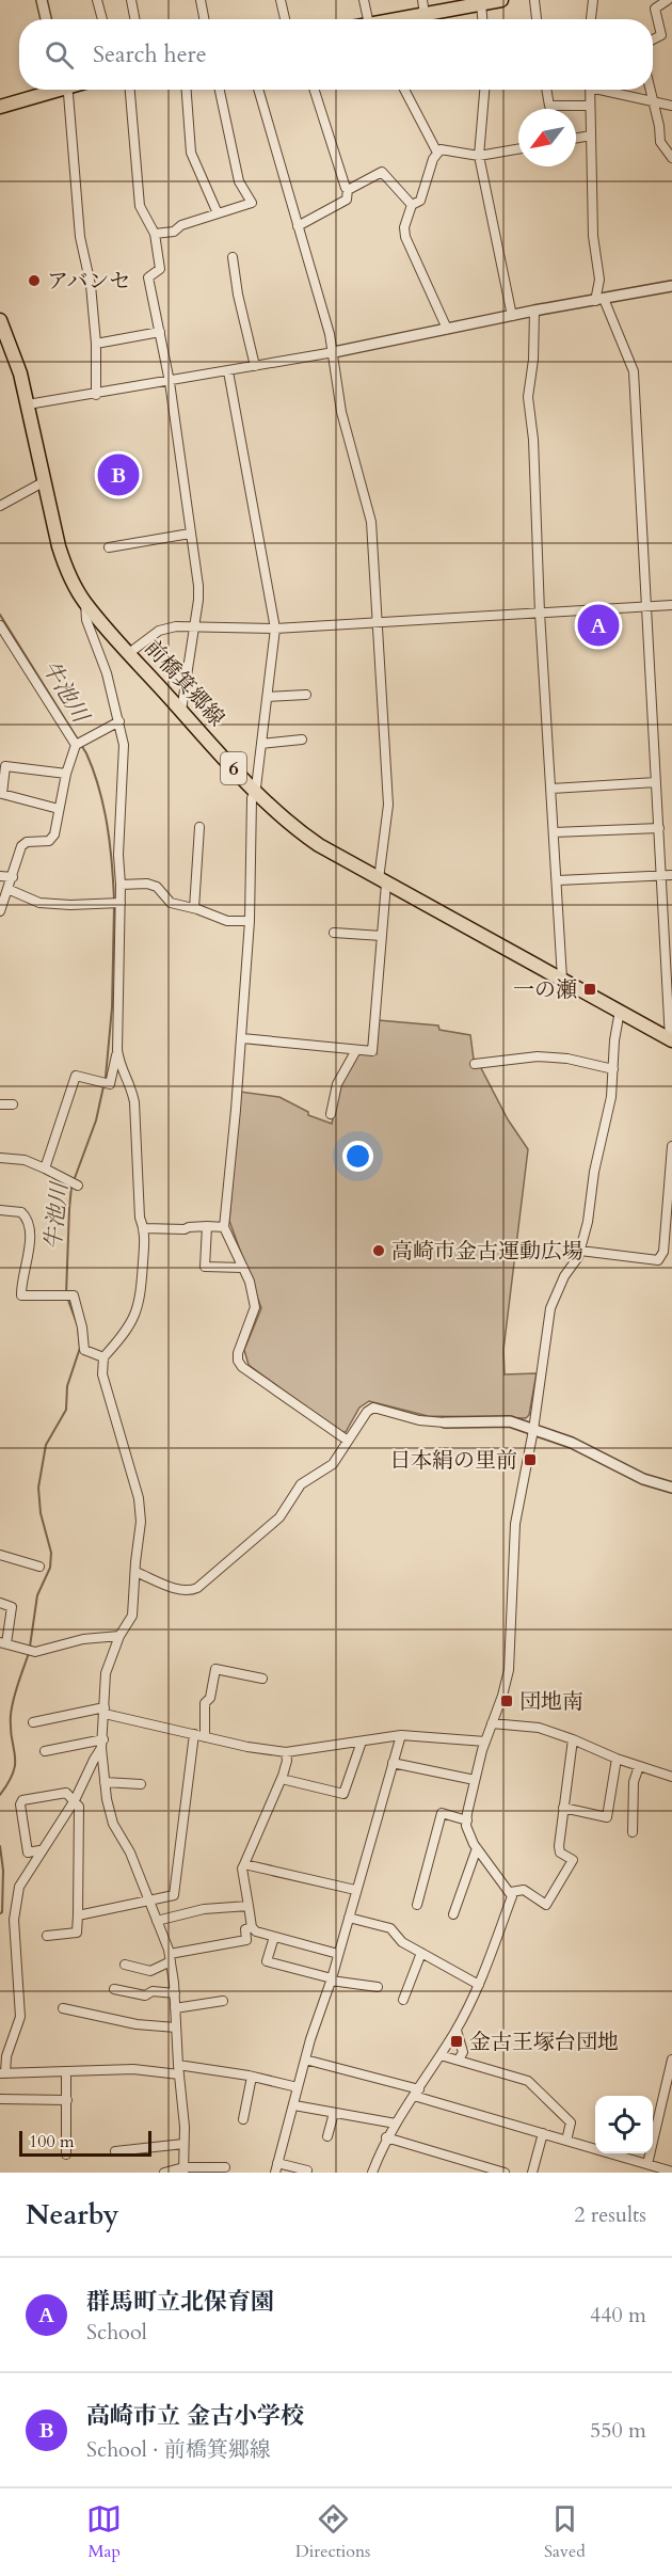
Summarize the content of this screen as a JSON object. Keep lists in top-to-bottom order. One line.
{"streets":{"main road":["前橋箕郷線","6"]},"water":["牛池川"],"places":{"other":["アバンセ","高崎市金古運動広場"],"transit":["一の瀬","日本絹の里前","団地南","金古王塚台団地"]},"scale_bar":"100 m","north":"bottom left","page":{"search":"Search here","pins":["B","A"],"scale":"100 m","heading":["Nearby","2 results"],"list":[{"mark":"A","name":"群馬町立北保育園","note":"School","value":"440 m"},{"mark":"B","name":"高崎市立 金古小学校","note":"School · 前橋箕郷線","value":"550 m"}],"nav":["Map","Directions","Saved"]}}
